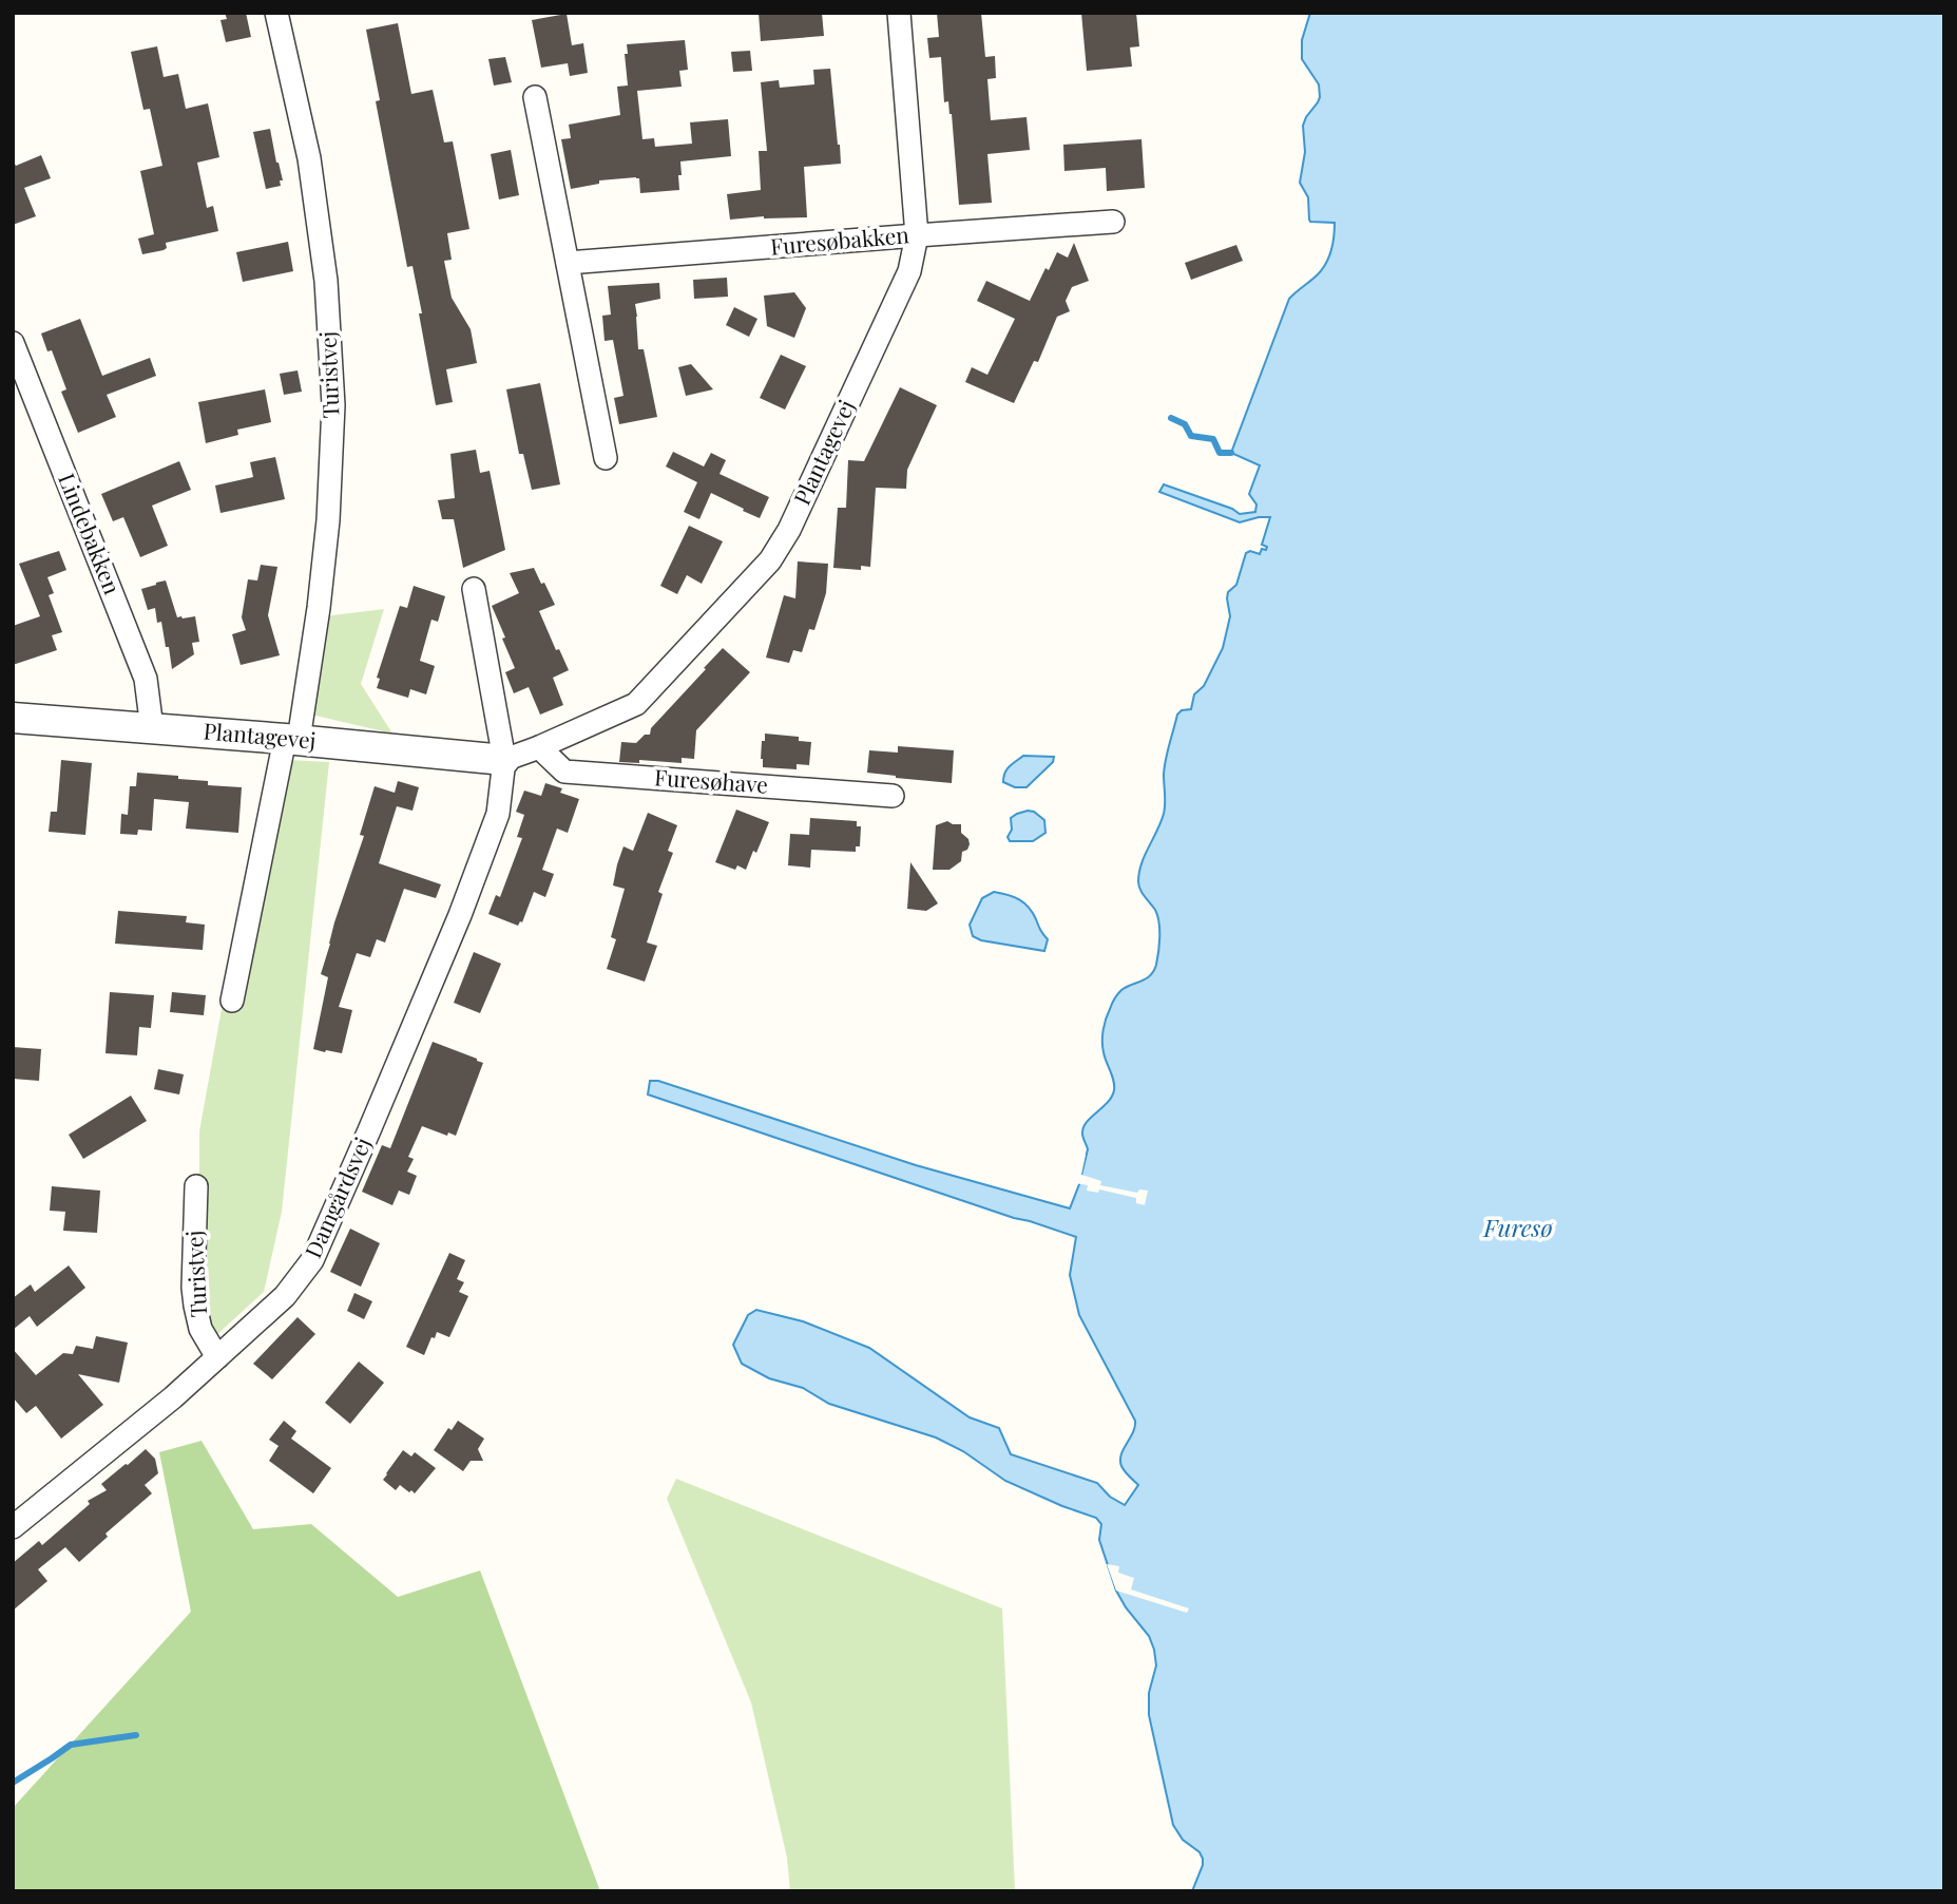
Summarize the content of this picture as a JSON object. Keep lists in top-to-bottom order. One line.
{"streets":{"street":["Furesøbakken","Turistvej","Plantagevej","Lindebakken","Furesøhave","Damgårdsvej"]},"crossings":[["Furesøbakken","Plantagevej"],["Turistvej","Plantagevej"],["Turistvej","Damgårdsvej"],["Plantagevej","Lindebakken"],["Plantagevej","Furesøhave"],["Plantagevej","Damgårdsvej"]],"water":["Furesø"]}
